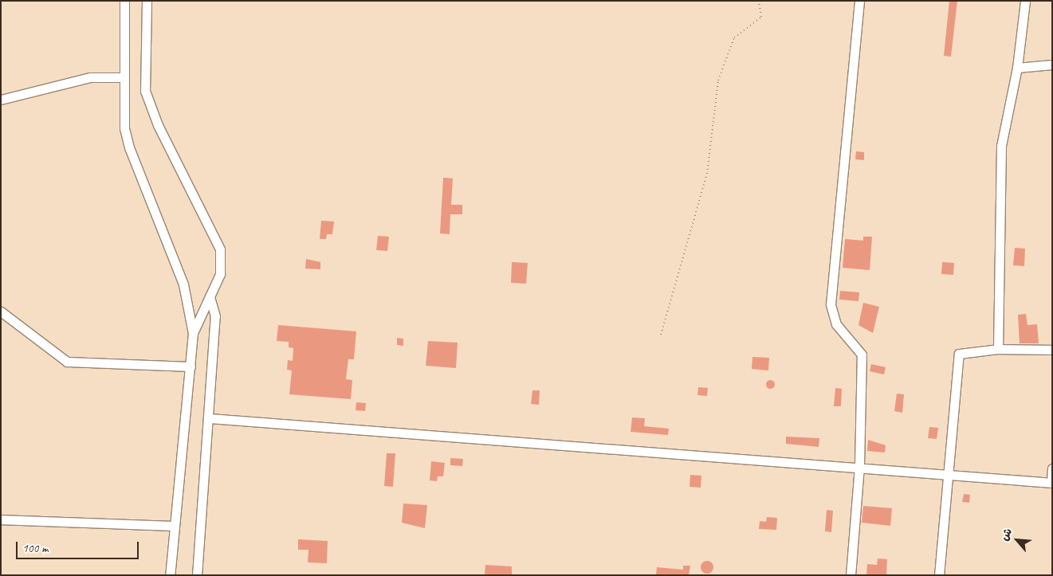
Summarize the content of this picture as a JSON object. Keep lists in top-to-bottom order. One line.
{"scale_bar":"100 m","north":"top left"}
